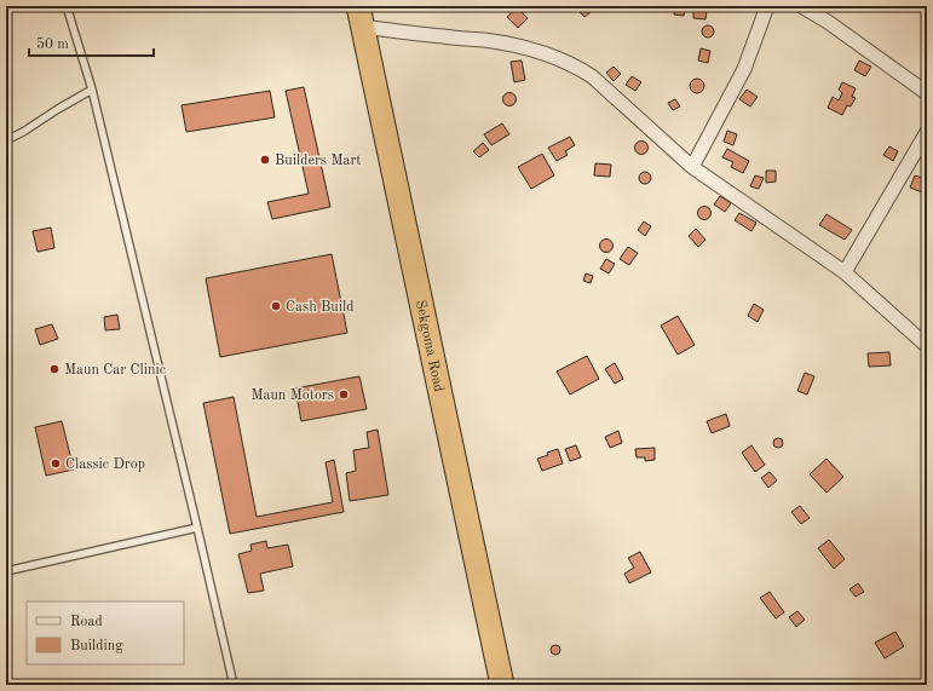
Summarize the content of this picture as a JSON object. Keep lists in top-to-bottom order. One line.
{"streets":{"highway":["Sekgoma Road"]},"places":["Builders Mart","Cash Build","Maun Car Clinic","Maun Motors","Classic Drop"],"legend":["Road","Building"],"scale_bar":"50 m"}
